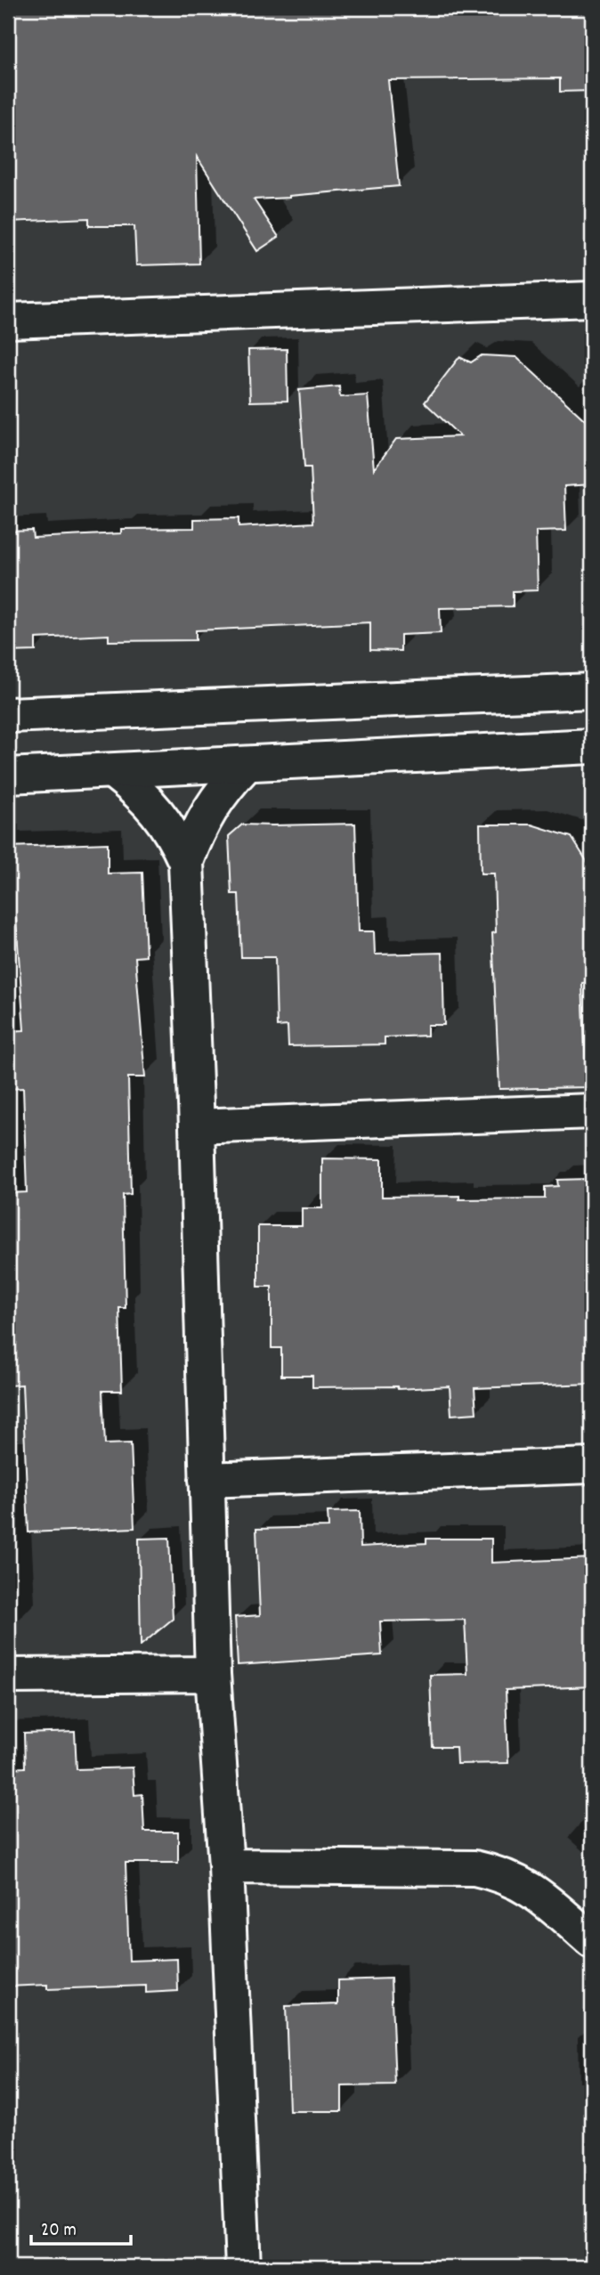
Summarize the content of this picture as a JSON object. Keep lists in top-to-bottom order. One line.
{"scale_bar":"20 m"}
